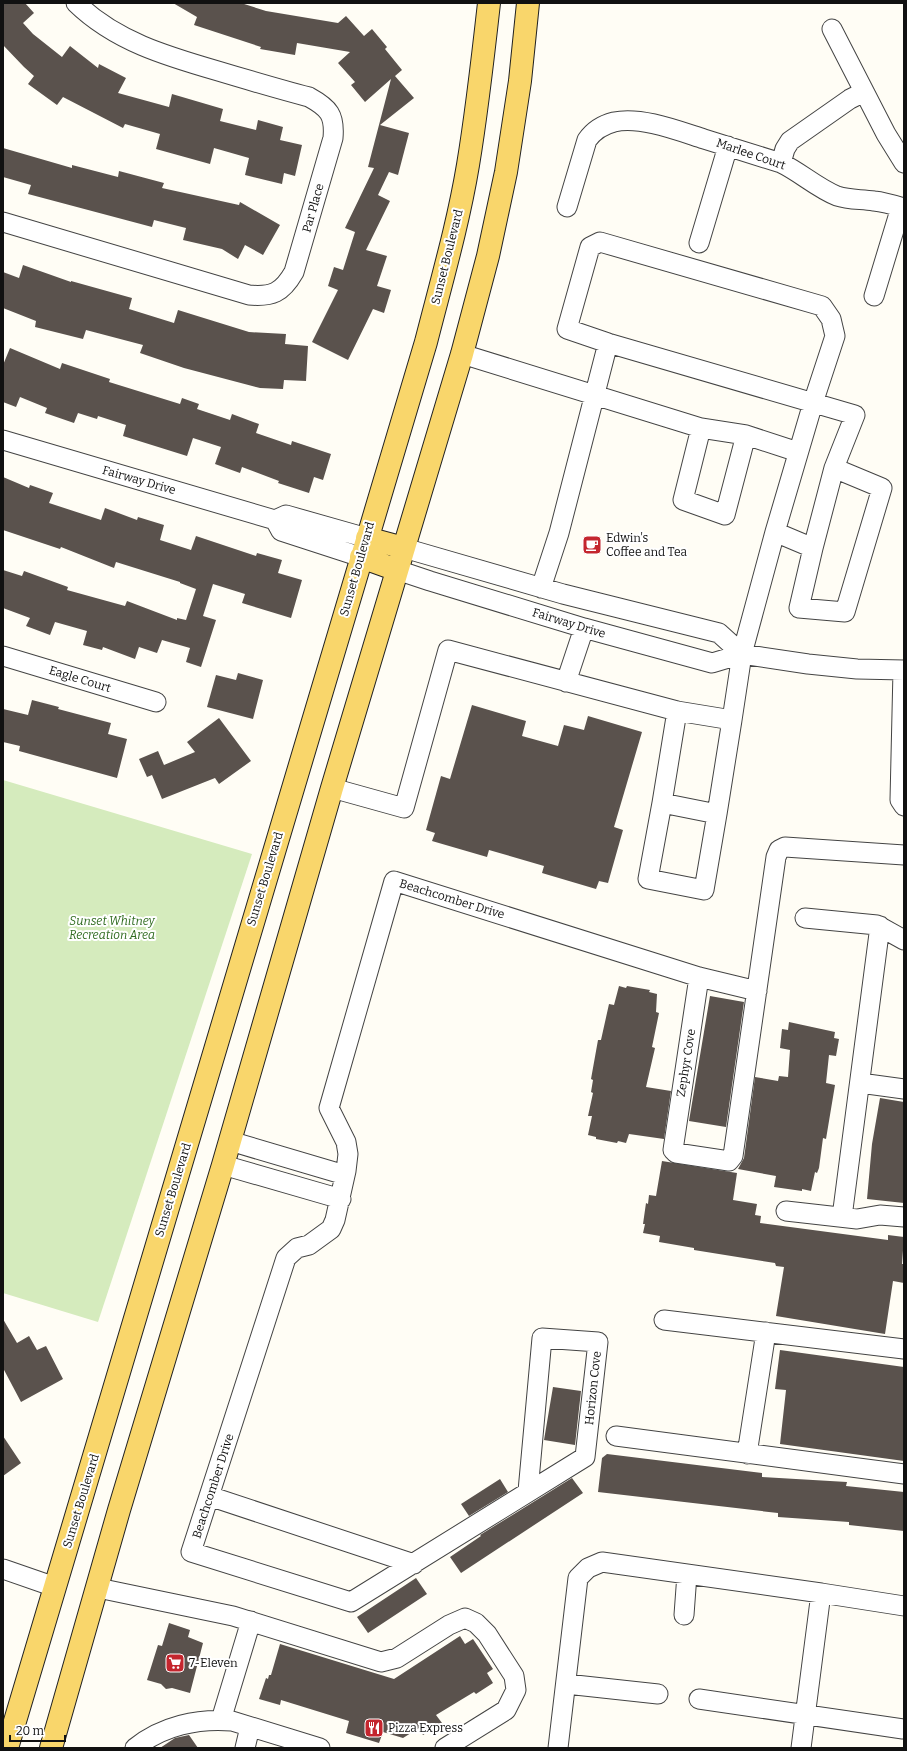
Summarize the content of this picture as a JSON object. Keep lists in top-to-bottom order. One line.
{"streets":{"main road":["Sunset Boulevard"],"street":["Marlee Court","Par Place","Fairway Drive","Eagle Court","Beachcomber Drive","Zephyr Cove","Horizon Cove"]},"crossings":[["Sunset Boulevard","Fairway Drive"],["Beachcomber Drive","Zephyr Cove"],["Beachcomber Drive","Horizon Cove"]],"parks":["Sunset Whitney Recreation Area"],"places":{"cafe":["Edwin's Coffee and Tea"],"supermarket":["7-Eleven"],"restaurant":["Pizza Express"]},"scale_bar":"20 m"}
